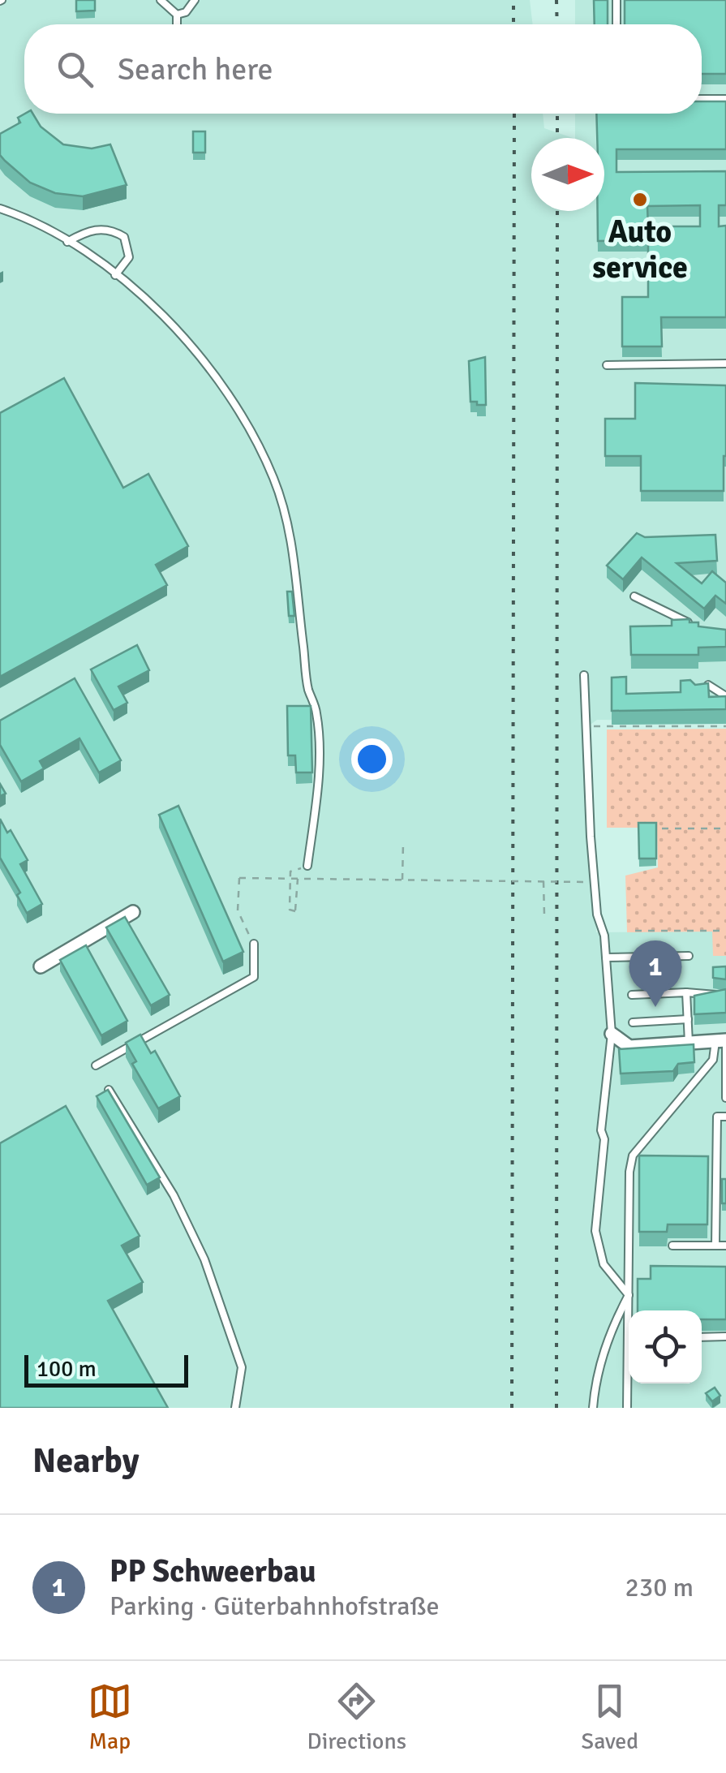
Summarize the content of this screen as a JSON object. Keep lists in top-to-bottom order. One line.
{"places":["Auto service"],"scale_bar":"100 m","north":"right","page":{"search":"Search here","pins":"1","scale":"100 m","heading":"Nearby","list":[{"mark":"1","name":"PP Schweerbau","note":"Parking · Güterbahnhofstraße","value":"230 m"}],"nav":["Map","Directions","Saved"]}}
